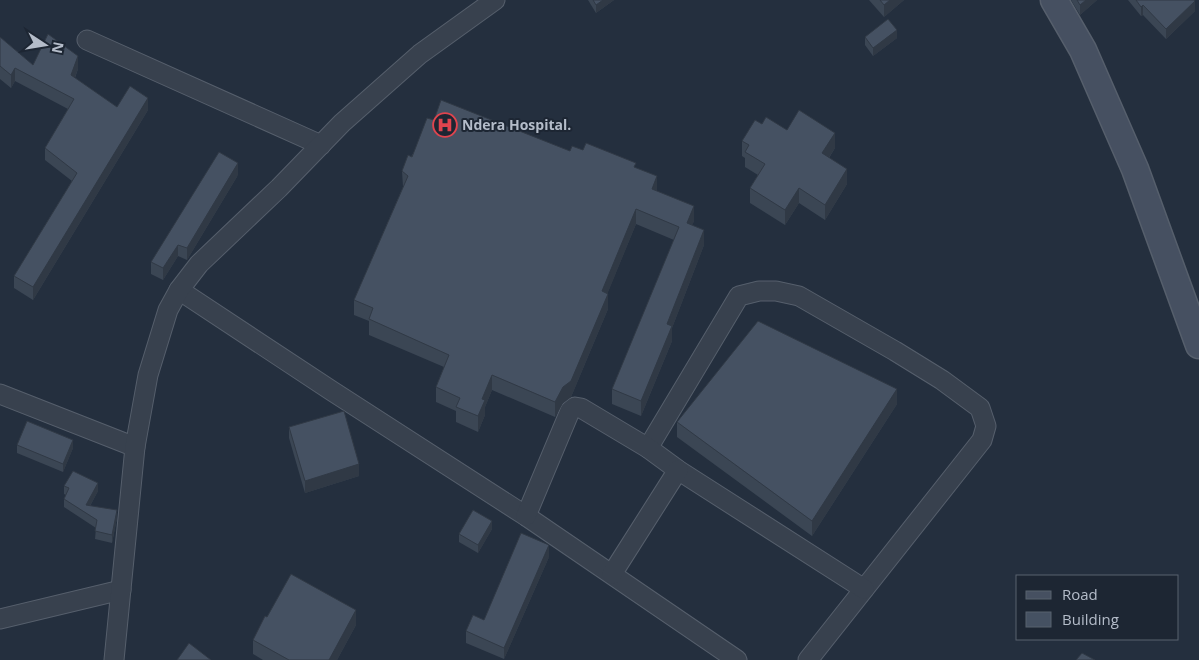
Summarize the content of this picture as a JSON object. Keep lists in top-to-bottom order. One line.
{"places":{"hospital":["Ndera Hospital."]},"legend":["Road","Building"],"north":"right"}
